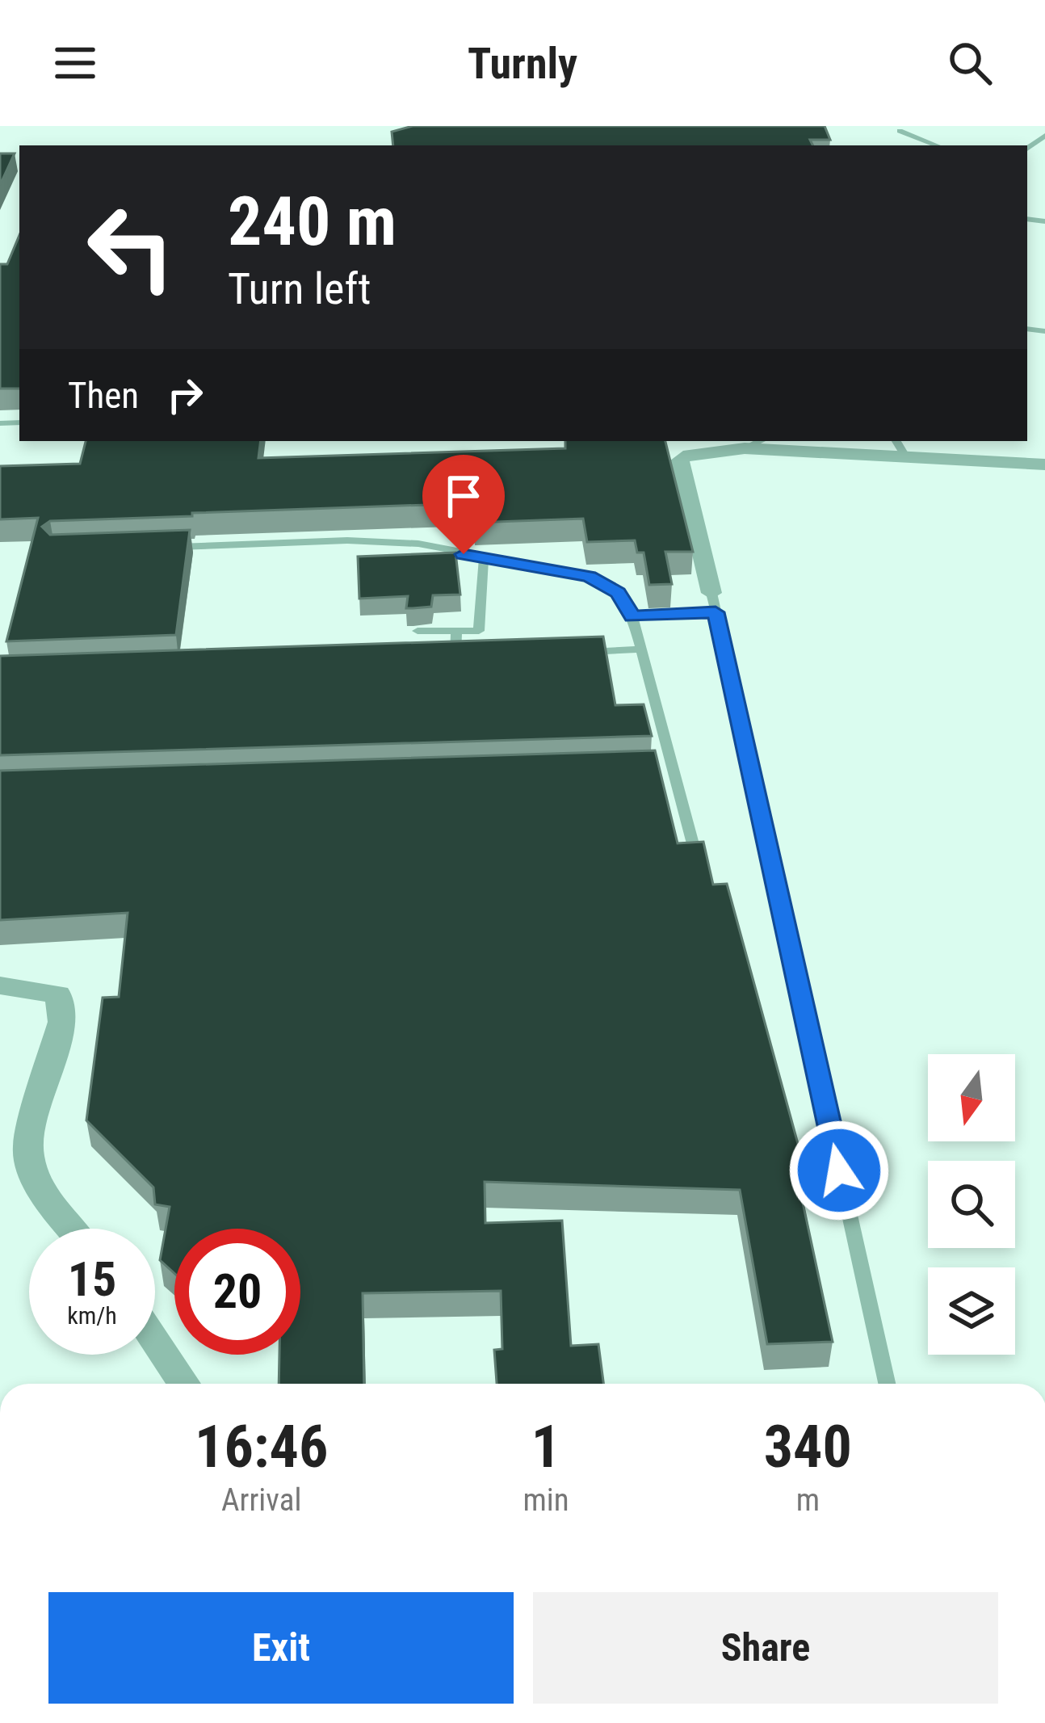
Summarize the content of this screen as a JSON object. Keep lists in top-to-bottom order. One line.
{"north":"bottom","page":{"header":"Turnly","turn":["240 m","Turn left"],"then":"Then","speed":"15 km/h","limit":"20","eta":["16:46","Arrival","1","min","340","m"],"buttons":["Exit","Share"]}}
